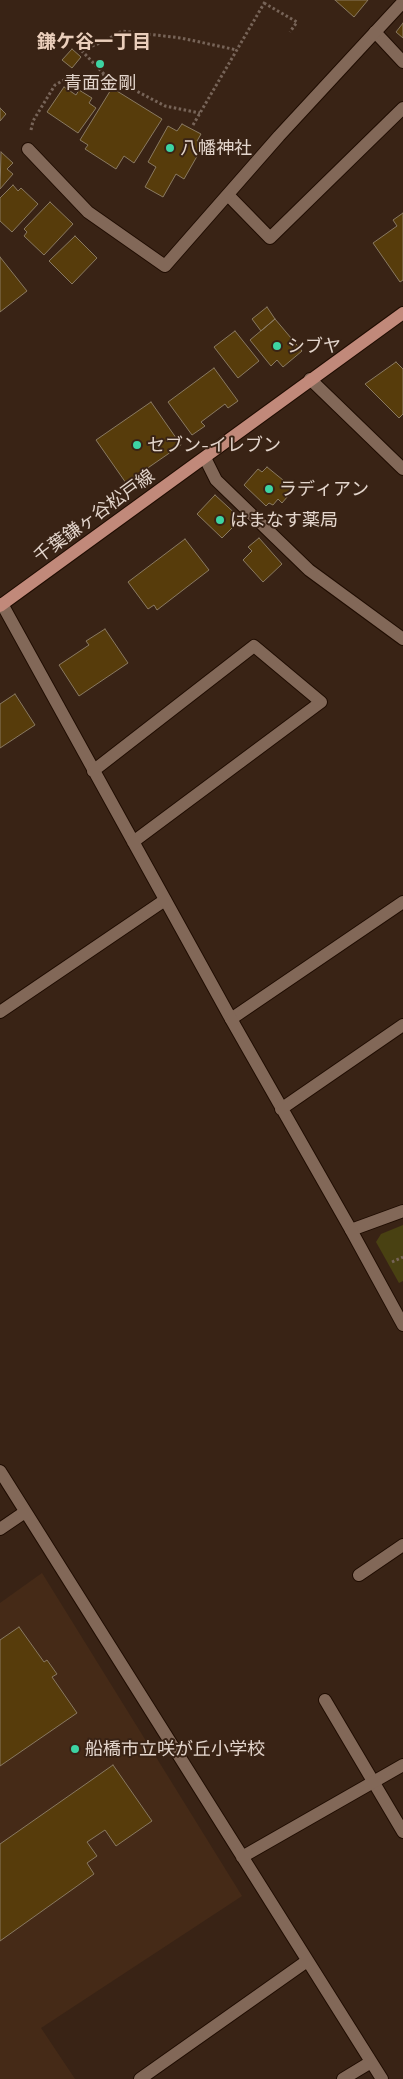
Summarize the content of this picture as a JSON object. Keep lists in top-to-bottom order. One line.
{"streets":{"main road":["千葉鎌ヶ谷松戸線"]},"districts":["鎌ケ谷一丁目"],"places":["青面金剛","八幡神社","シブヤ","セブン-イレブン","ラディアン","はまなす薬局","船橋市立咲が丘小学校"]}
